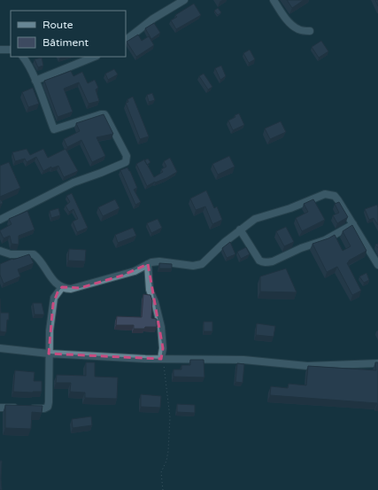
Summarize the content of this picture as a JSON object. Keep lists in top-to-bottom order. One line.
{"legend":["Route","Bâtiment"]}
